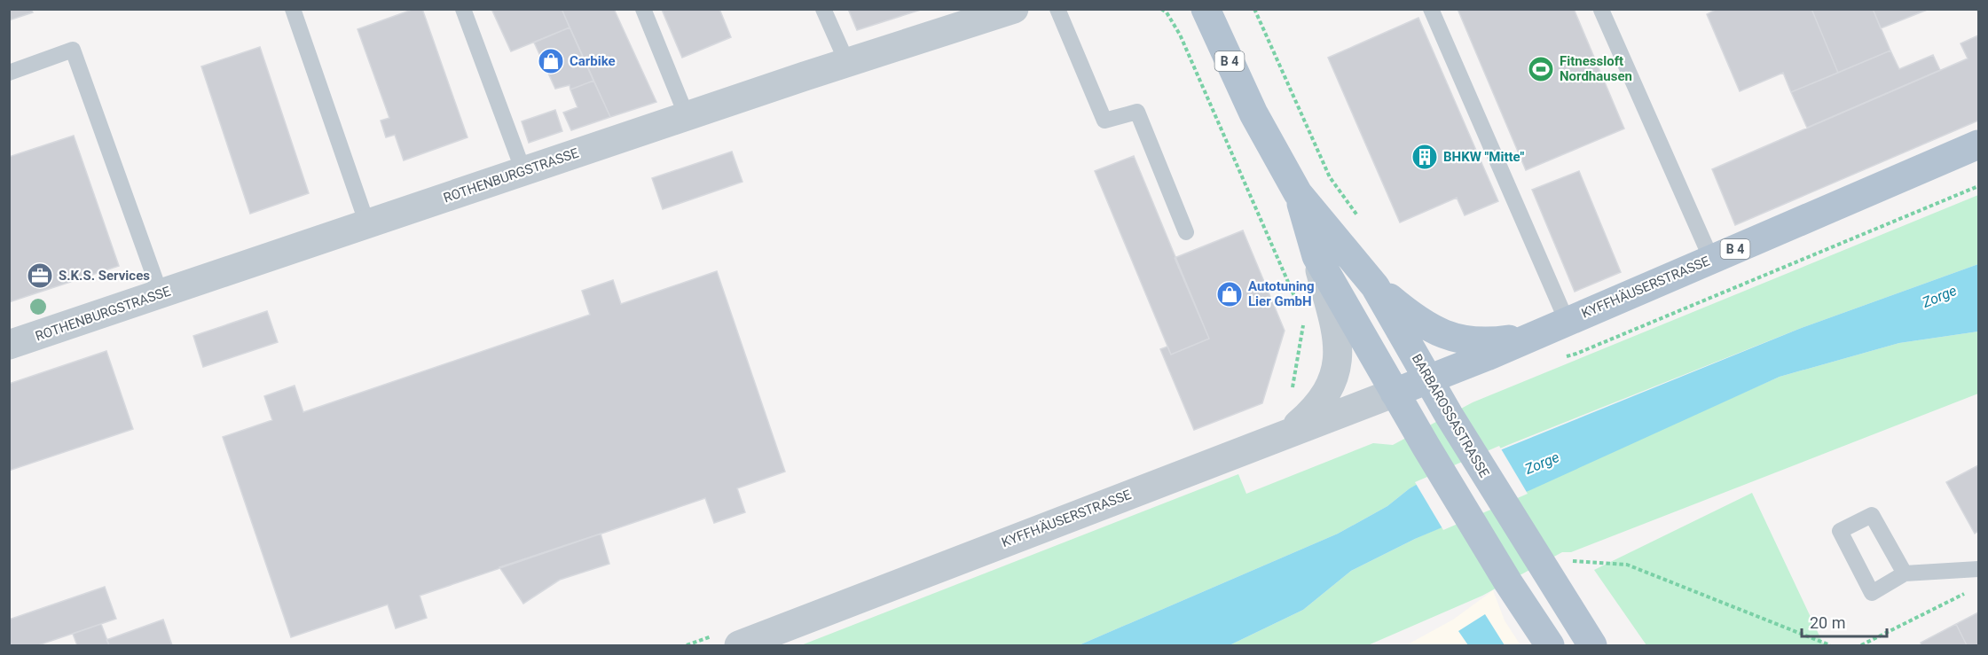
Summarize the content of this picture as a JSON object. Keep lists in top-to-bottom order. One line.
{"streets":{"main road":["B 4","KYFFHÄUSERSTRASSE","BARBAROSSASTRASSE"],"street":["ROTHENBURGSTRASSE"]},"crossings":[["B 4","KYFFHÄUSERSTRASSE"],["B 4","BARBAROSSASTRASSE"],["KYFFHÄUSERSTRASSE","BARBAROSSASTRASSE"]],"water":["Zorge"],"places":{"shop":["Carbike","Autotuning Lier GmbH"],"sports":["Fitnessloft Nordhausen"],"building":["BHKW \"Mitte\""],"office":["S.K.S. Services"]},"scale_bar":"20 m"}
